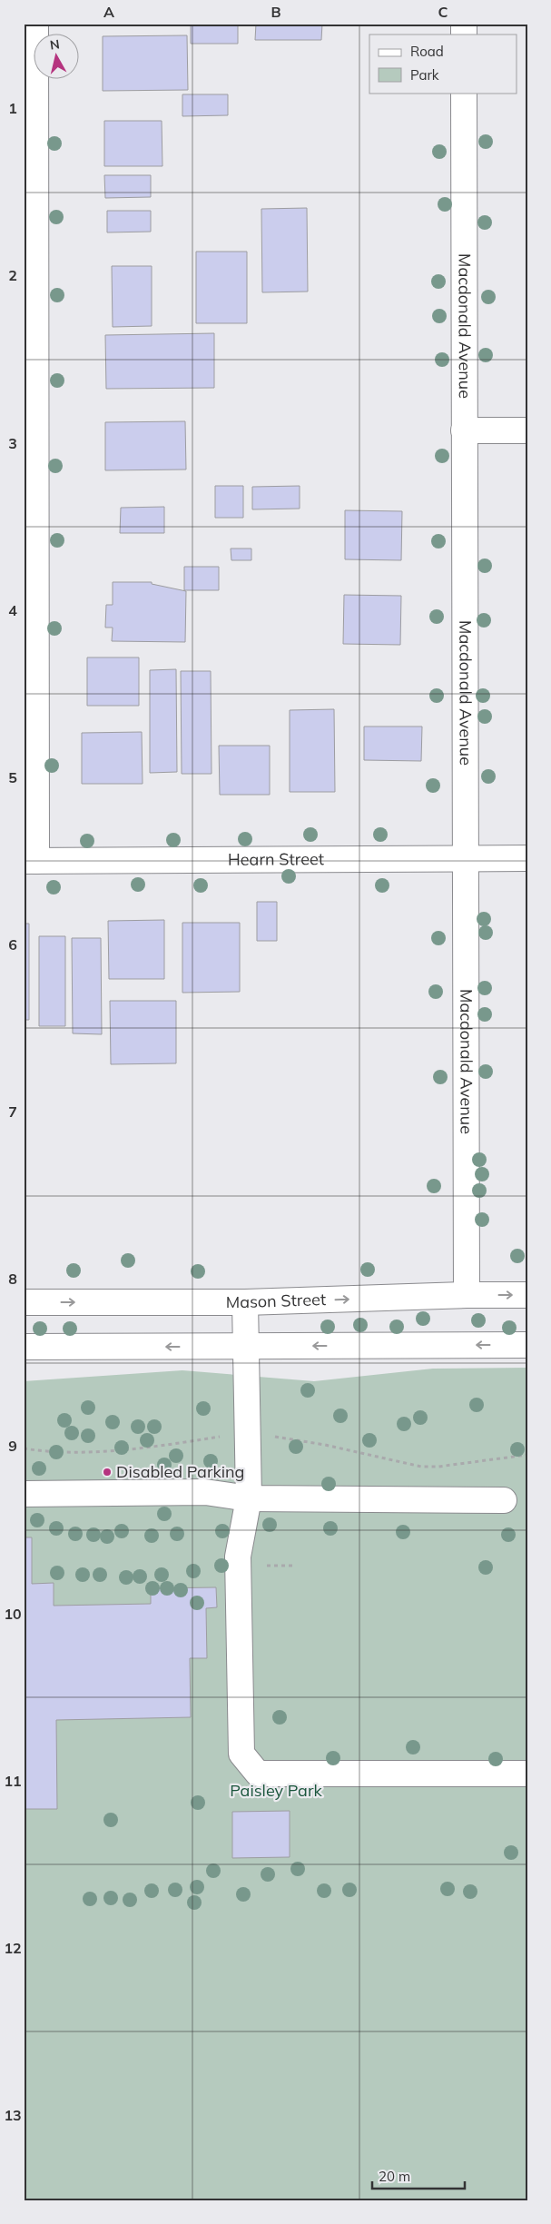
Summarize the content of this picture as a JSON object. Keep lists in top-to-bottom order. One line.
{"streets":{"street":["Macdonald Avenue","Hearn Street","Mason Street"]},"crossings":[["Macdonald Avenue","Hearn Street"],["Macdonald Avenue","Mason Street"]],"parks":["Paisley Park"],"places":["Disabled Parking"],"legend":["Road","Park"],"scale_bar":"20 m","north":"top","grid":{"columns":["A","B","C"],"rows":["1","2","3","4","5","6","7","8","9","10","11","12","13"]}}
